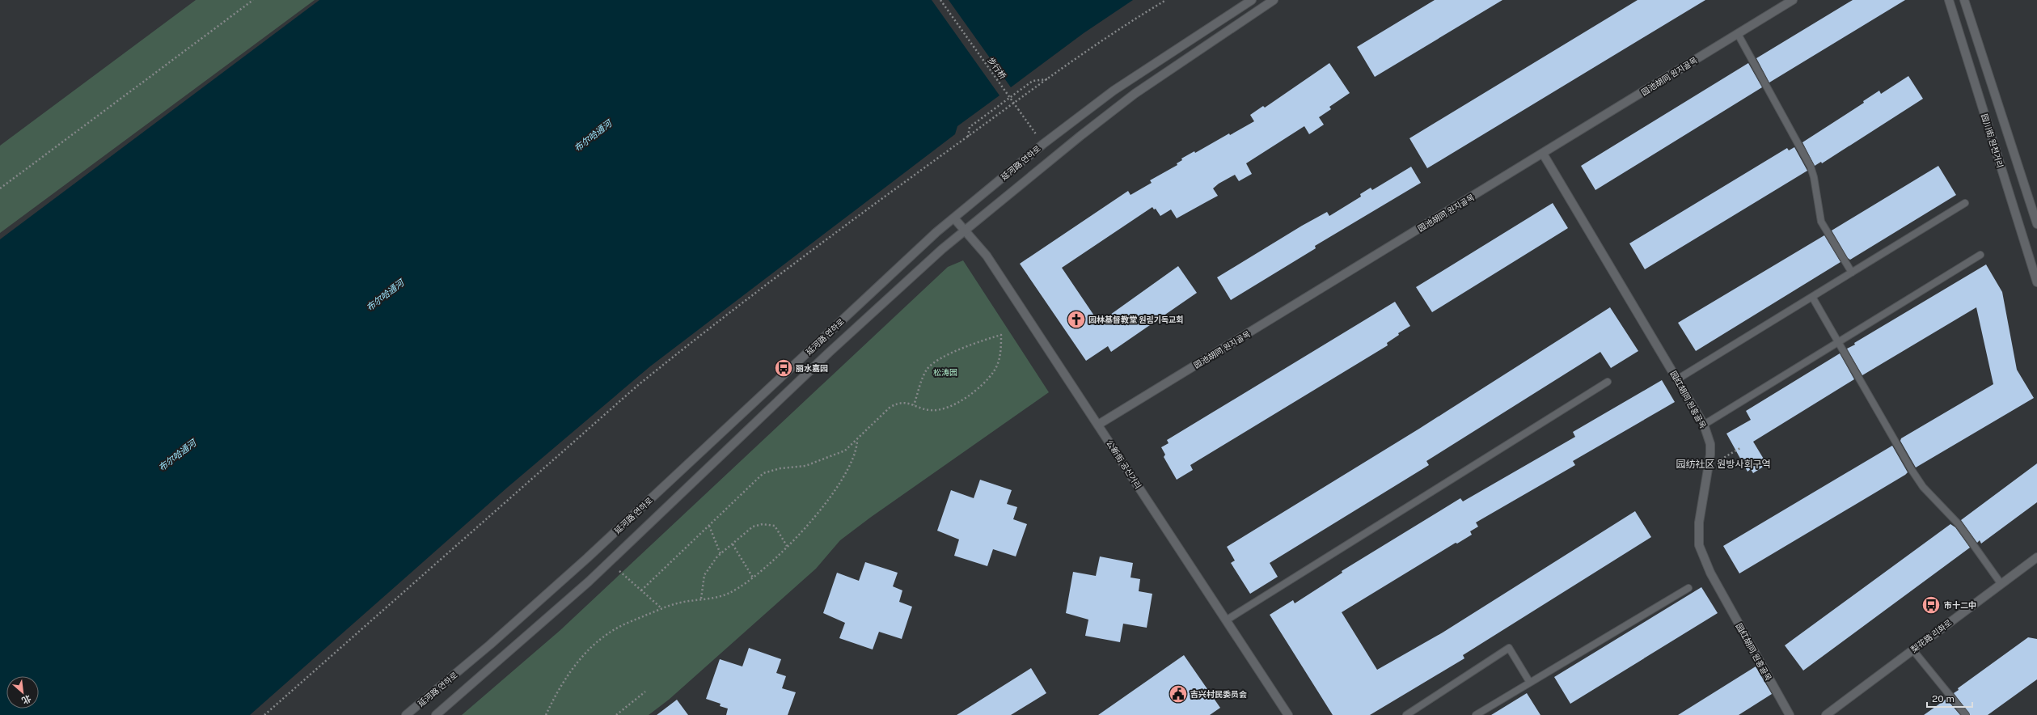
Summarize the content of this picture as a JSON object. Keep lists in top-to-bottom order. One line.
{"streets":{"street":["园池胡同 원지골목","园川街 원천거리","延河路 연하로","园红胡同 원홍골목","公新街 공신거리","梨花路 리화로"],"path":["步行桥"]},"crossings":[["步行桥","延河路 연하로"],["园池胡同 원지골목","园红胡同 원홍골목"],["园池胡同 원지골목","公新街 공신거리"],["延河路 연하로","公新街 공신거리"]],"districts":["园纺社区 원방사회구역"],"water":["布尔哈通河"],"parks":["松涛园"],"places":{"church":["园林基督教堂 원림기독교회"],"bus stop":["丽水嘉园","市十二中"],"public building":["吉兴村民委员会"]},"scale_bar":"20 m","north":"bottom right"}
